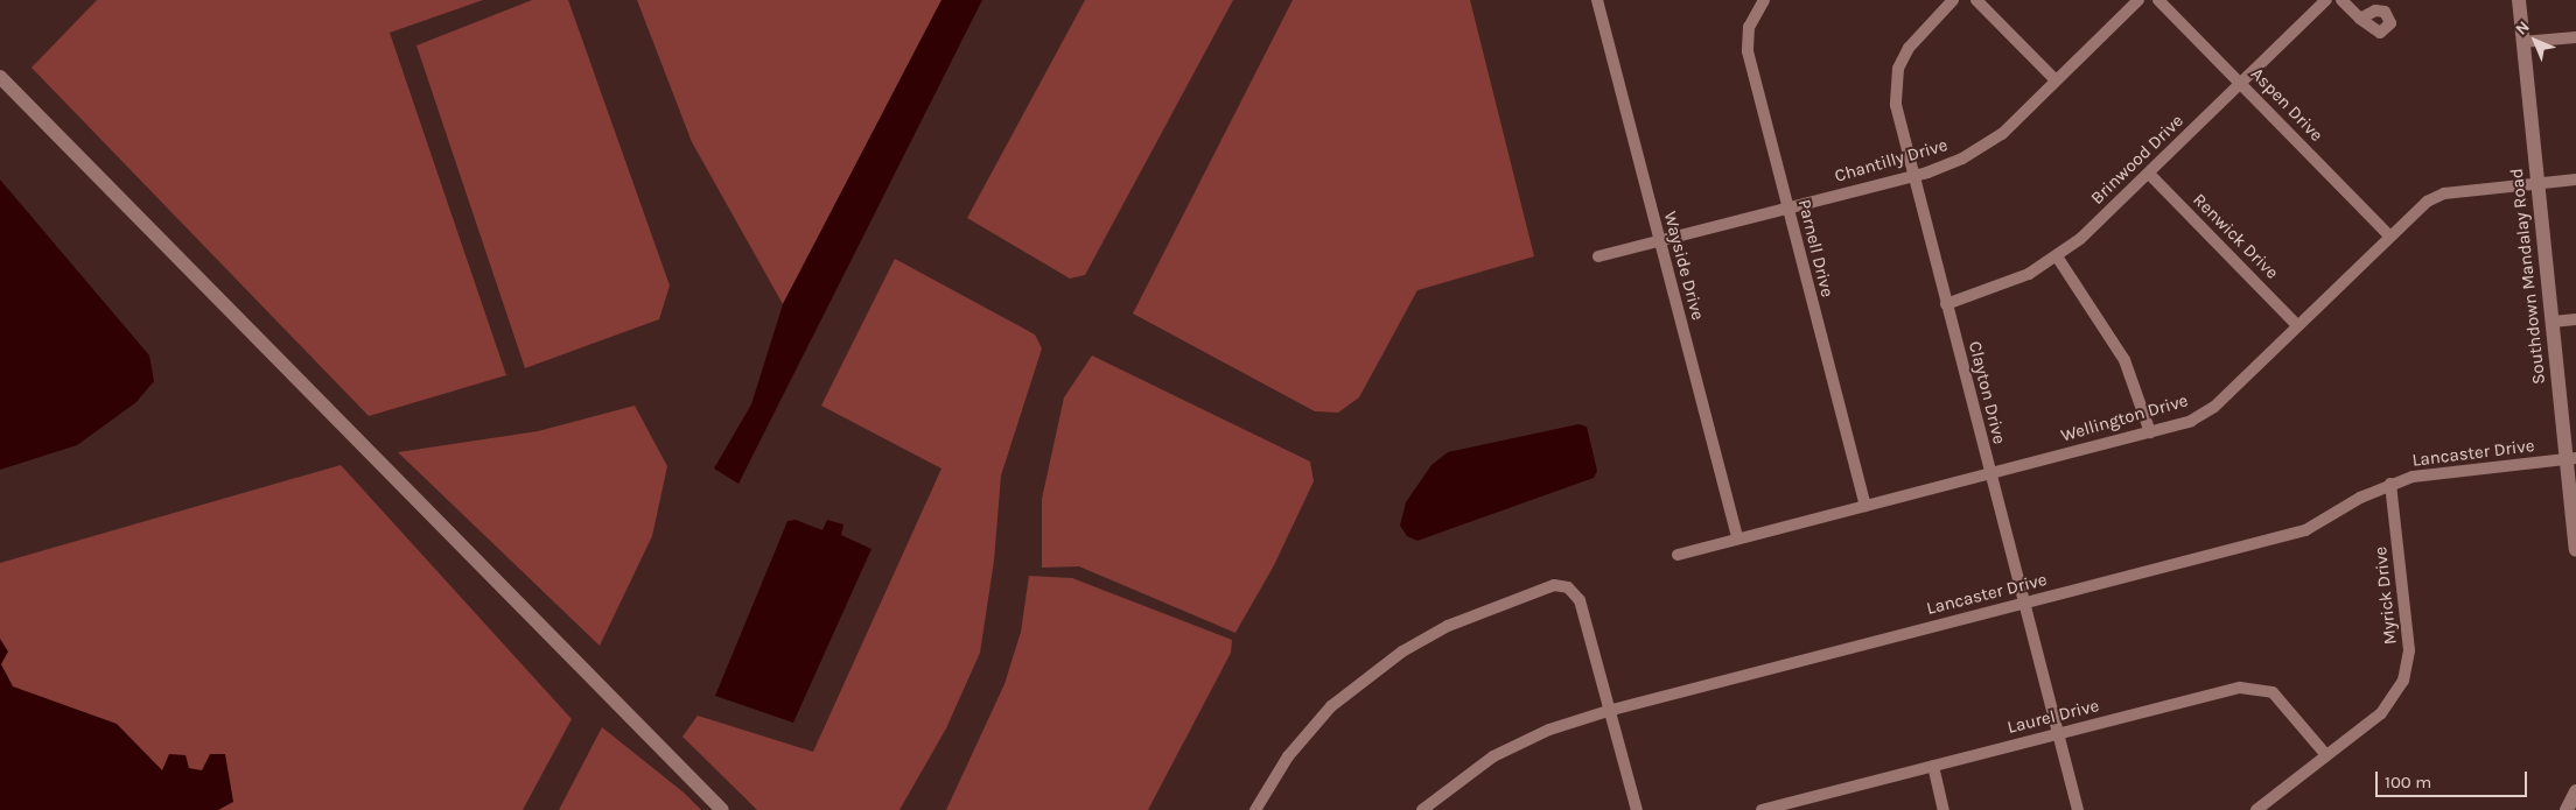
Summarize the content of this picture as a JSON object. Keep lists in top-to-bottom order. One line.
{"streets":{"street":["Aspen Drive","Brinwood Drive","Chantilly Drive","Renwick Drive","Parnell Drive","Wayside Drive","Southdown Mandalay Road","Clayton Drive","Wellington Drive","Lancaster Drive","Myrick Drive","Laurel Drive"]},"crossings":[["Aspen Drive","Brinwood Drive"],["Aspen Drive","Wellington Drive"],["Brinwood Drive","Renwick Drive"],["Brinwood Drive","Clayton Drive"],["Chantilly Drive","Parnell Drive"],["Chantilly Drive","Wayside Drive"],["Chantilly Drive","Clayton Drive"],["Renwick Drive","Wellington Drive"],["Parnell Drive","Wellington Drive"],["Wayside Drive","Wellington Drive"],["Southdown Mandalay Road","Wellington Drive"],["Southdown Mandalay Road","Lancaster Drive"],["Clayton Drive","Wellington Drive"],["Clayton Drive","Lancaster Drive"],["Clayton Drive","Laurel Drive"],["Lancaster Drive","Myrick Drive"],["Myrick Drive","Laurel Drive"]],"scale_bar":"100 m","north":"top left"}
